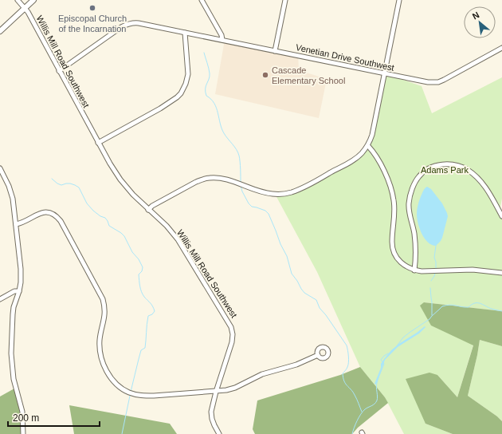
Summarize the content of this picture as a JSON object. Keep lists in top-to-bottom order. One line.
{"streets":{"street":["Venetian Drive Southwest","Willis Mill Road Southwest"]},"crossings":[["Venetian Drive Southwest","Willis Mill Road Southwest"]],"parks":["Adams Park"],"places":["Episcopal Church of the Incarnation","Cascade Elementary School"],"scale_bar":"200 m","north":"top left"}
